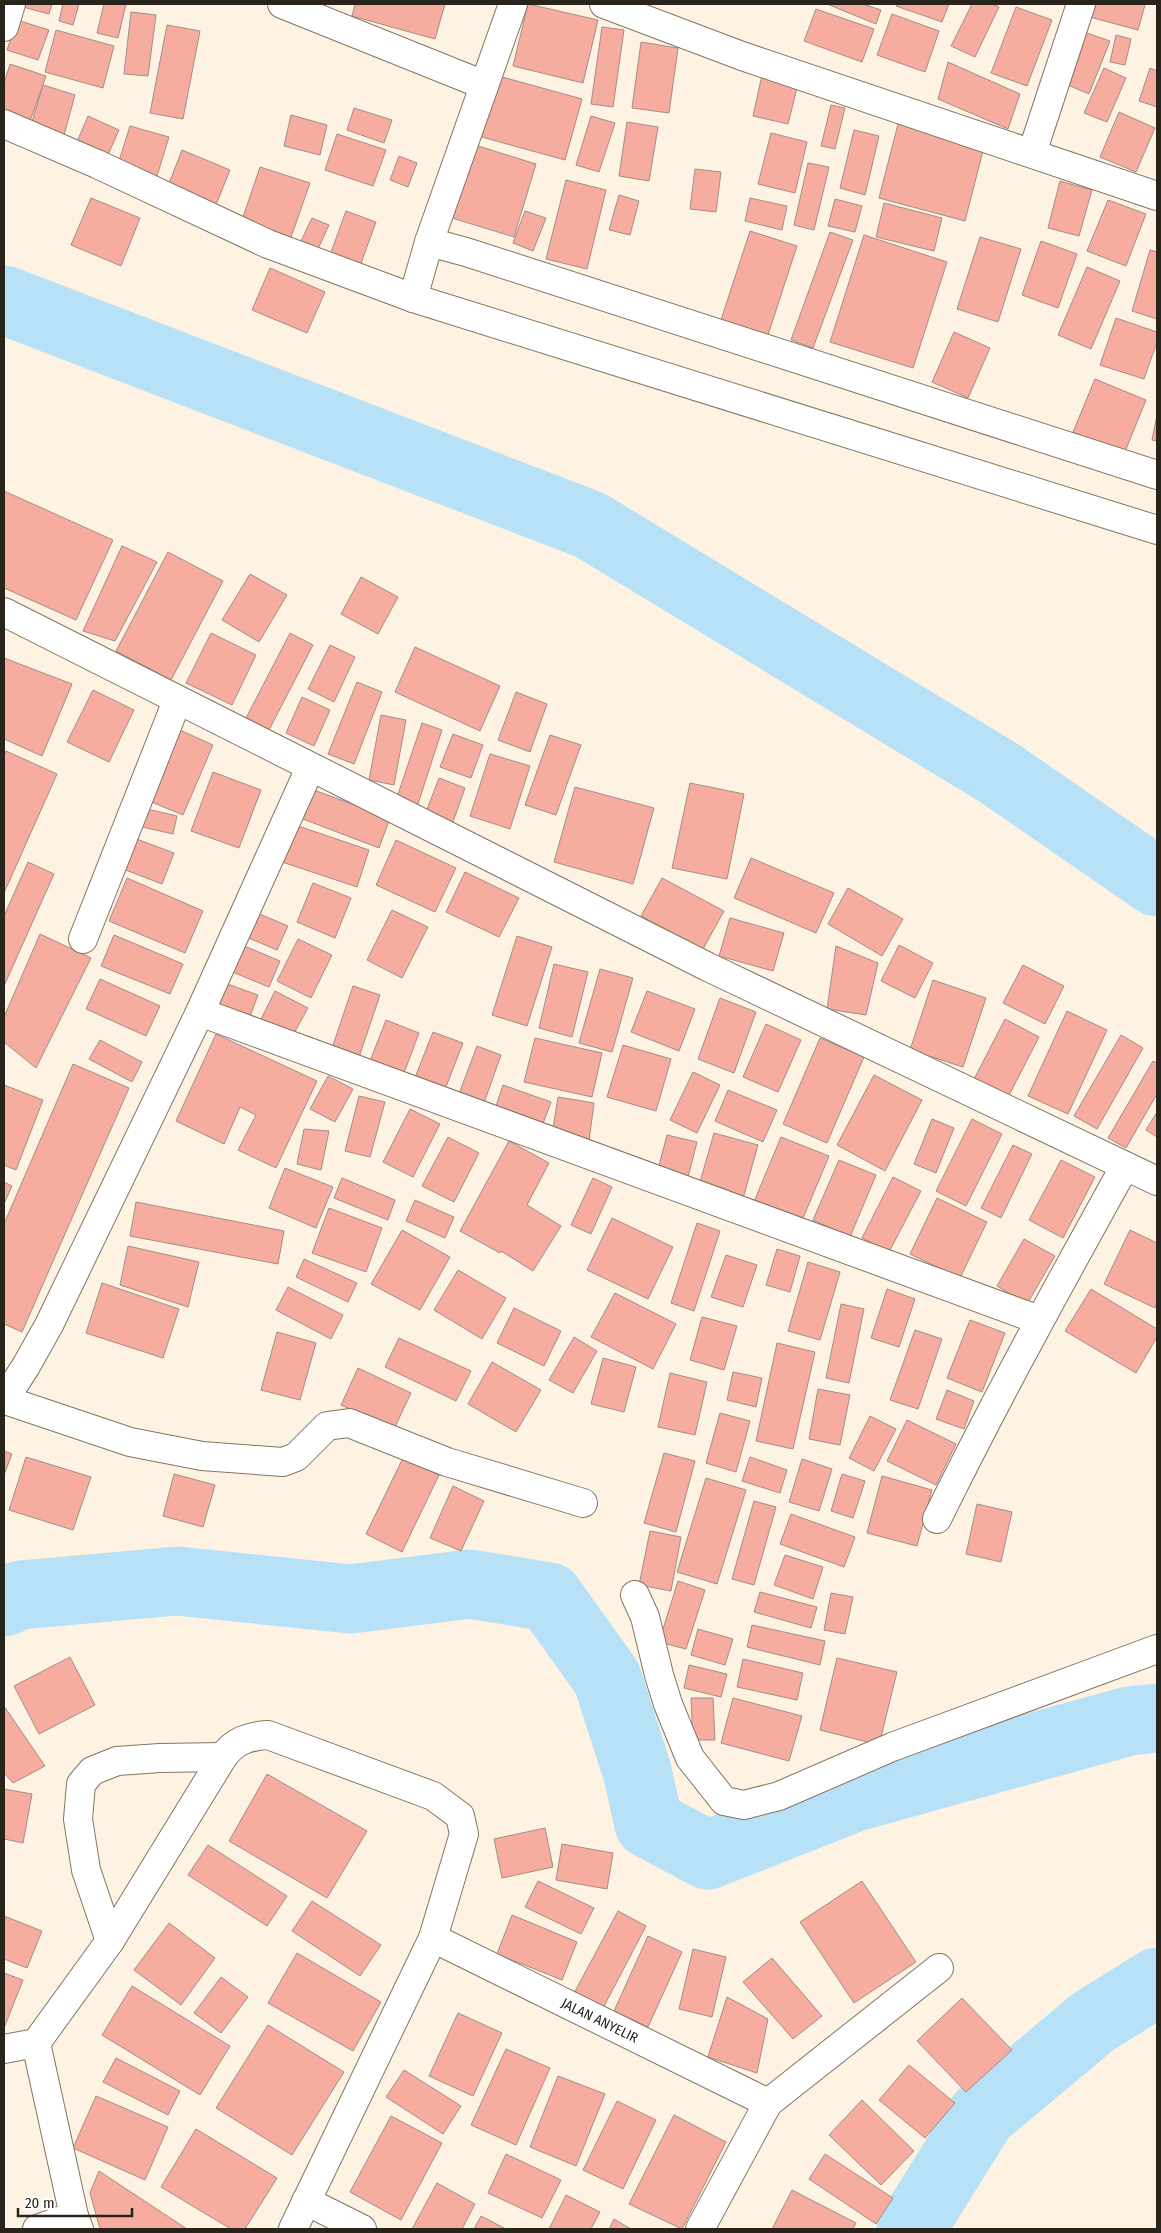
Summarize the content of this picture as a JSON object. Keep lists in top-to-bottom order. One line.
{"streets":{"street":["JALAN ANYELIR"]},"scale_bar":"20 m"}
